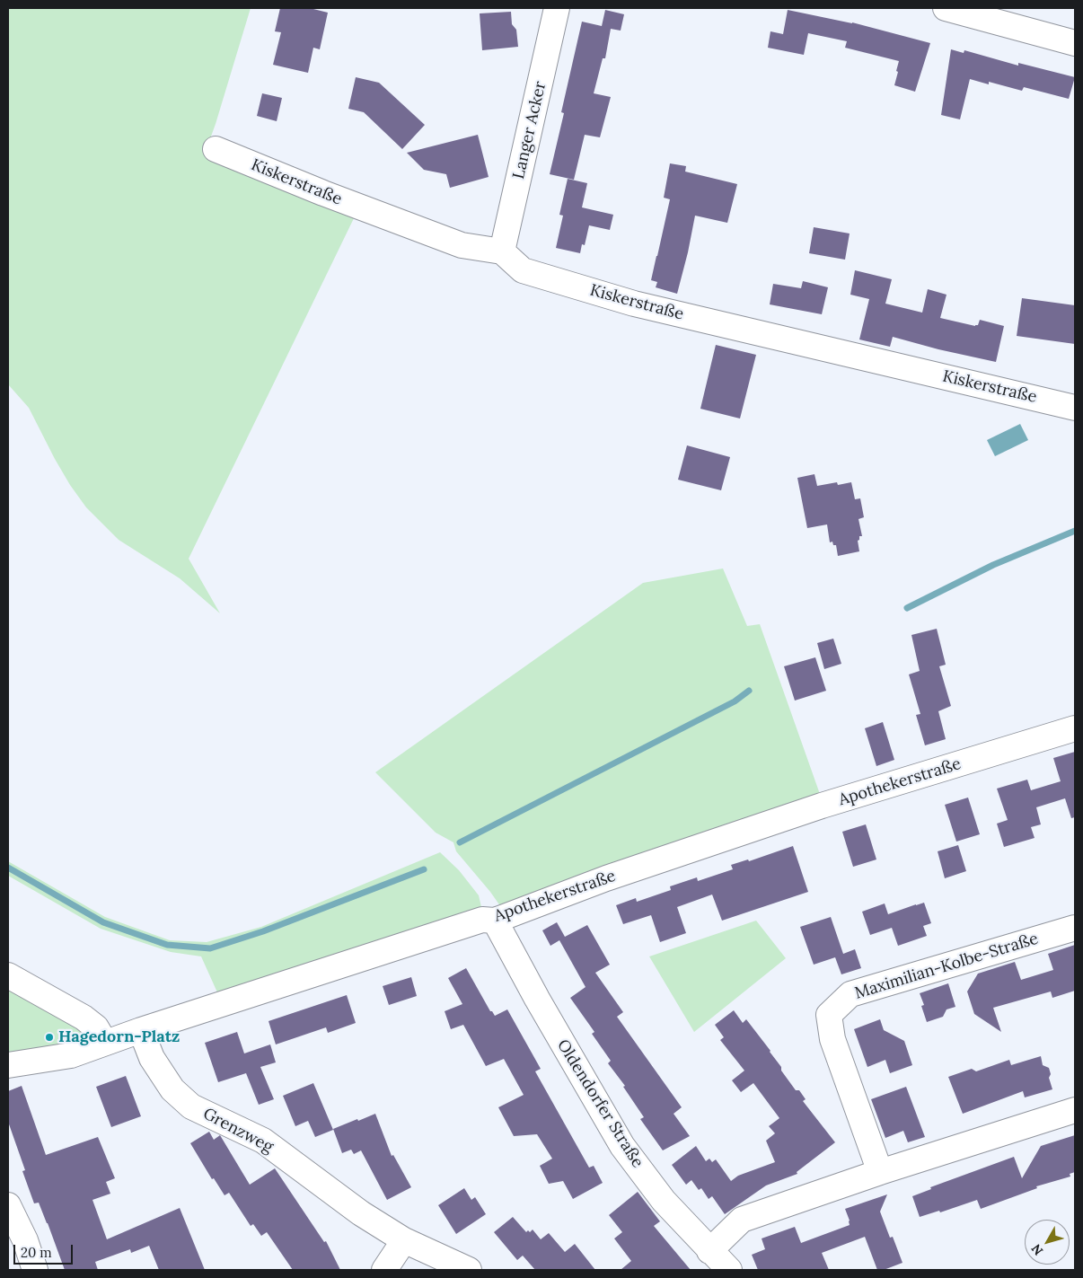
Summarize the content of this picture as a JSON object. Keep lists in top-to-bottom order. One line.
{"streets":{"street":["Langer Acker","Kiskerstraße","Apothekerstraße","Maximilian-Kolbe-Straße","Oldendorfer Straße","Grenzweg"]},"crossings":[["Langer Acker","Kiskerstraße"],["Apothekerstraße","Oldendorfer Straße"],["Apothekerstraße","Grenzweg"]],"places":["Hagedorn-Platz"],"scale_bar":"20 m","north":"bottom left"}
